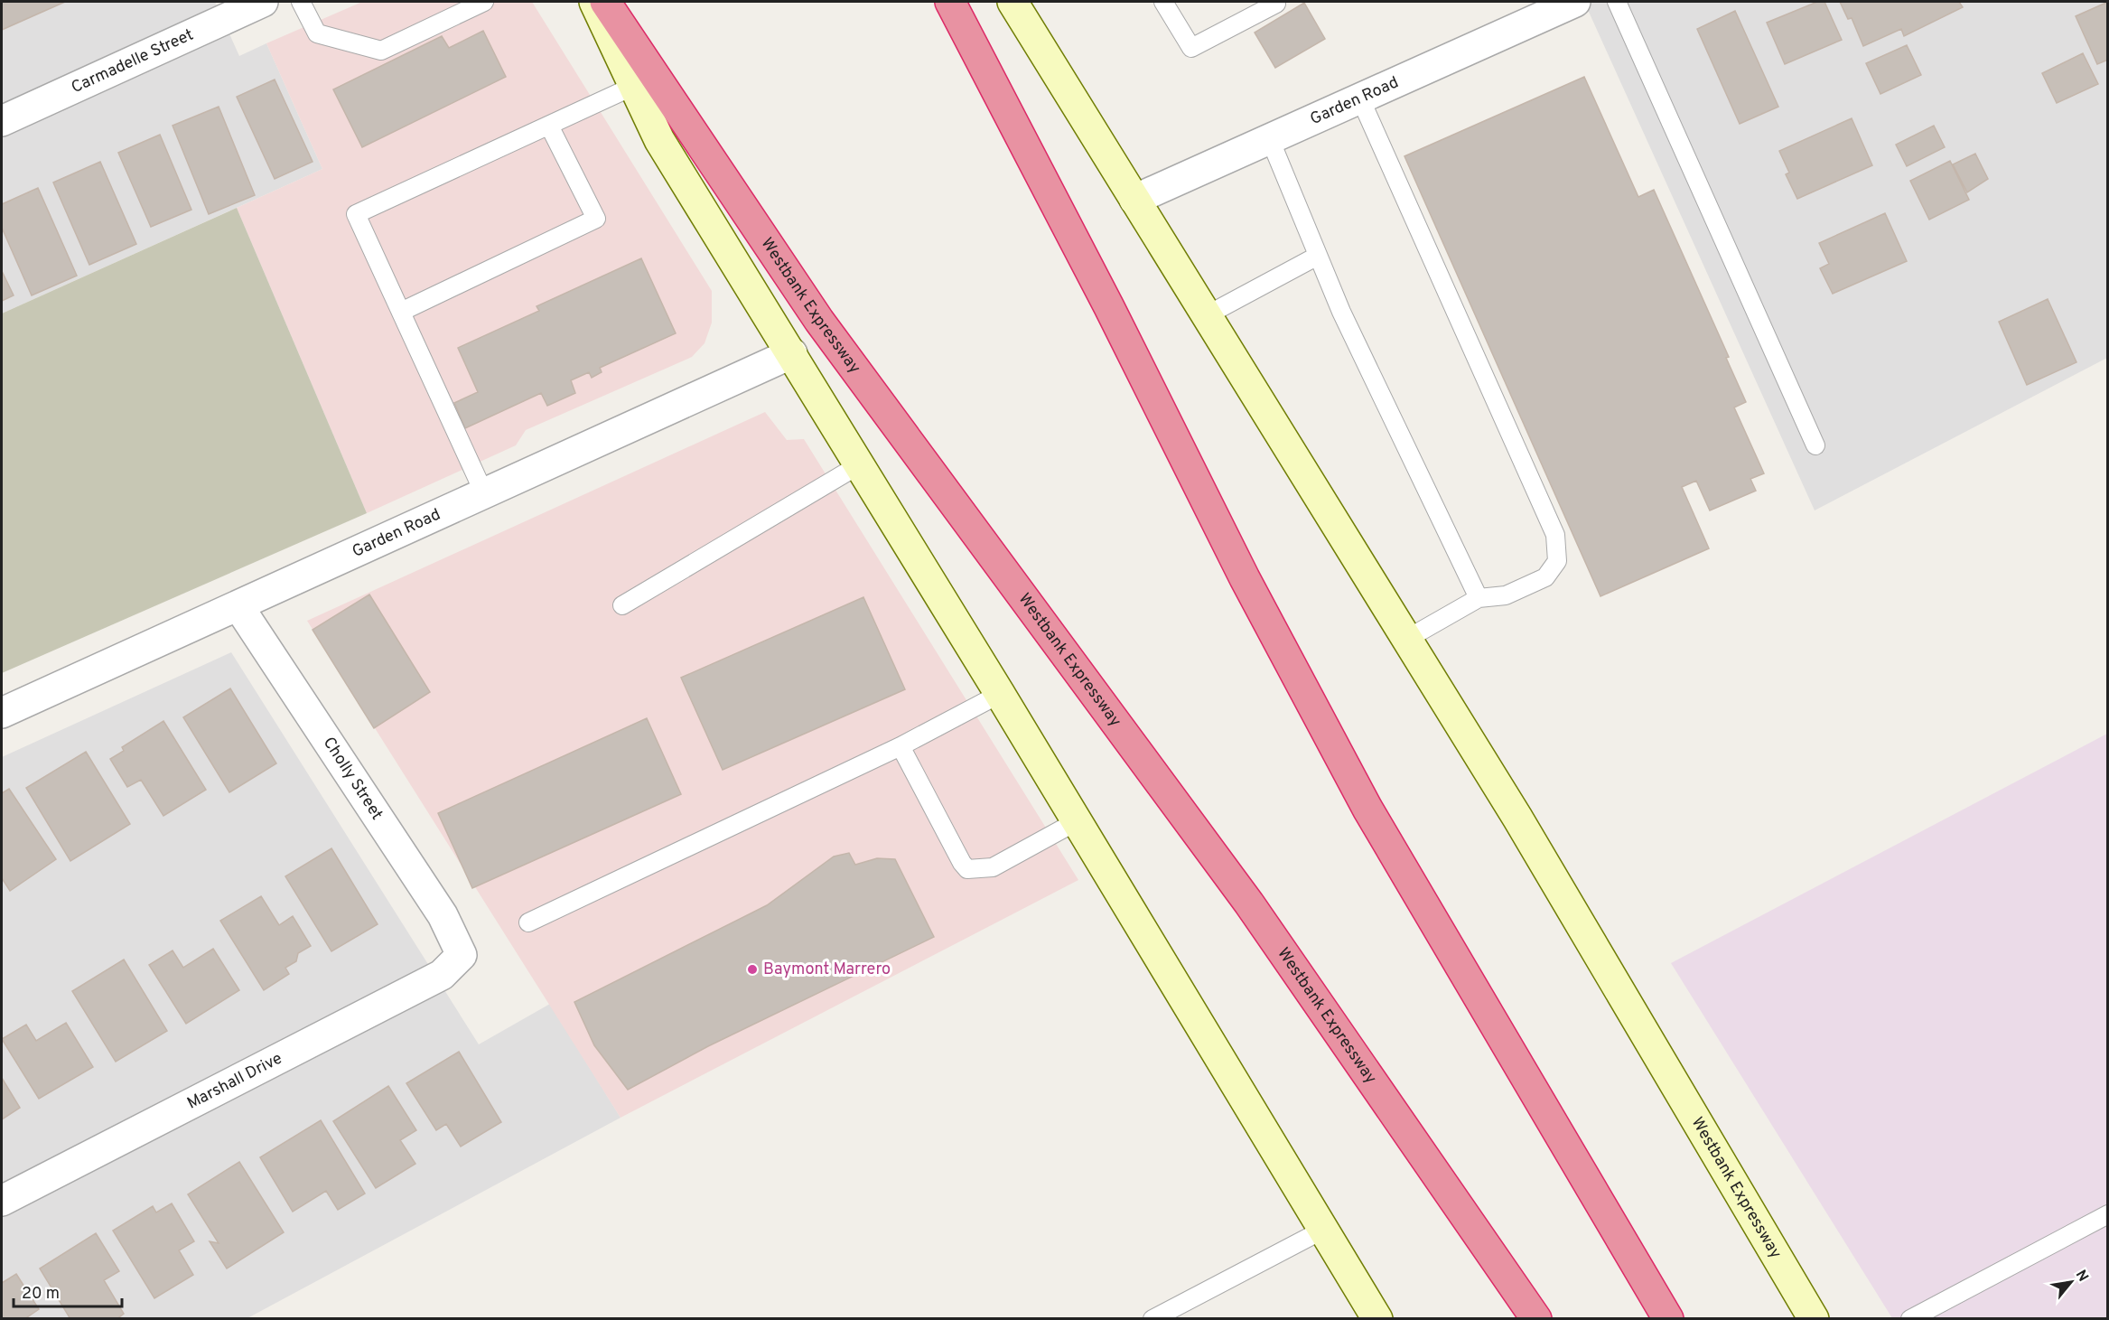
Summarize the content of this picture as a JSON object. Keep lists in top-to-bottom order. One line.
{"streets":{"highway":["Westbank Expressway"],"street":["Carmadelle Street","Garden Road","Cholly Street","Marshall Drive"]},"crossings":[["Garden Road","Westbank Expressway"],["Garden Road","Cholly Street"],["Cholly Street","Marshall Drive"]],"places":["Baymont Marrero"],"scale_bar":"20 m","north":"top right"}
